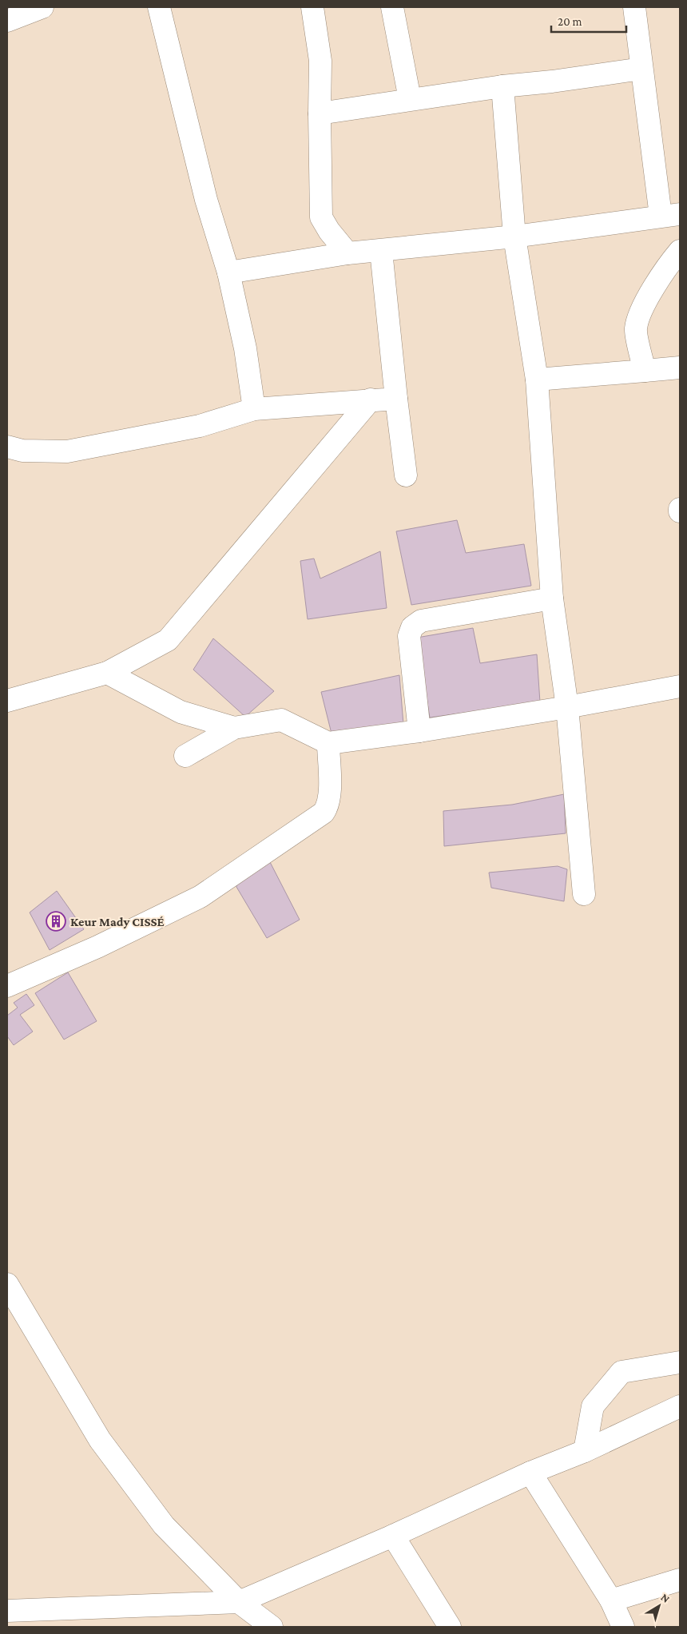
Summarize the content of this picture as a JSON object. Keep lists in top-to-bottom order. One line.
{"places":{"building":["Keur Mady CISSÉ"]},"scale_bar":"20 m","north":"top right"}
